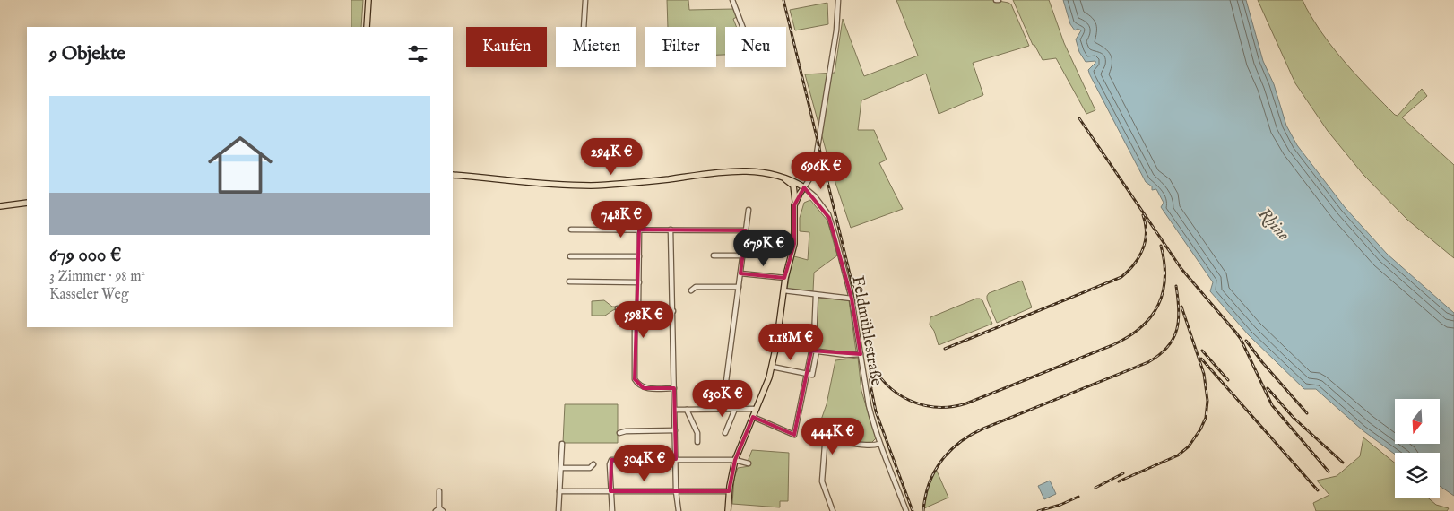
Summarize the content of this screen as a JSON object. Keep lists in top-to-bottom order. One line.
{"streets":{"street":["Feldmühlestraße"]},"water":["Rhine"],"north":"bottom","page":{"chip":["Kaufen","Mieten","Filter","Neu"],"heading":"9 Objekte","list":[{"name":"679 000 €","note":"3 Zimmer · 98 m² · Kasseler Weg"}],"price":["294K €","696K €","748K €","679K €","598K €","1.18M €","630K €","444K €","304K €"]}}
